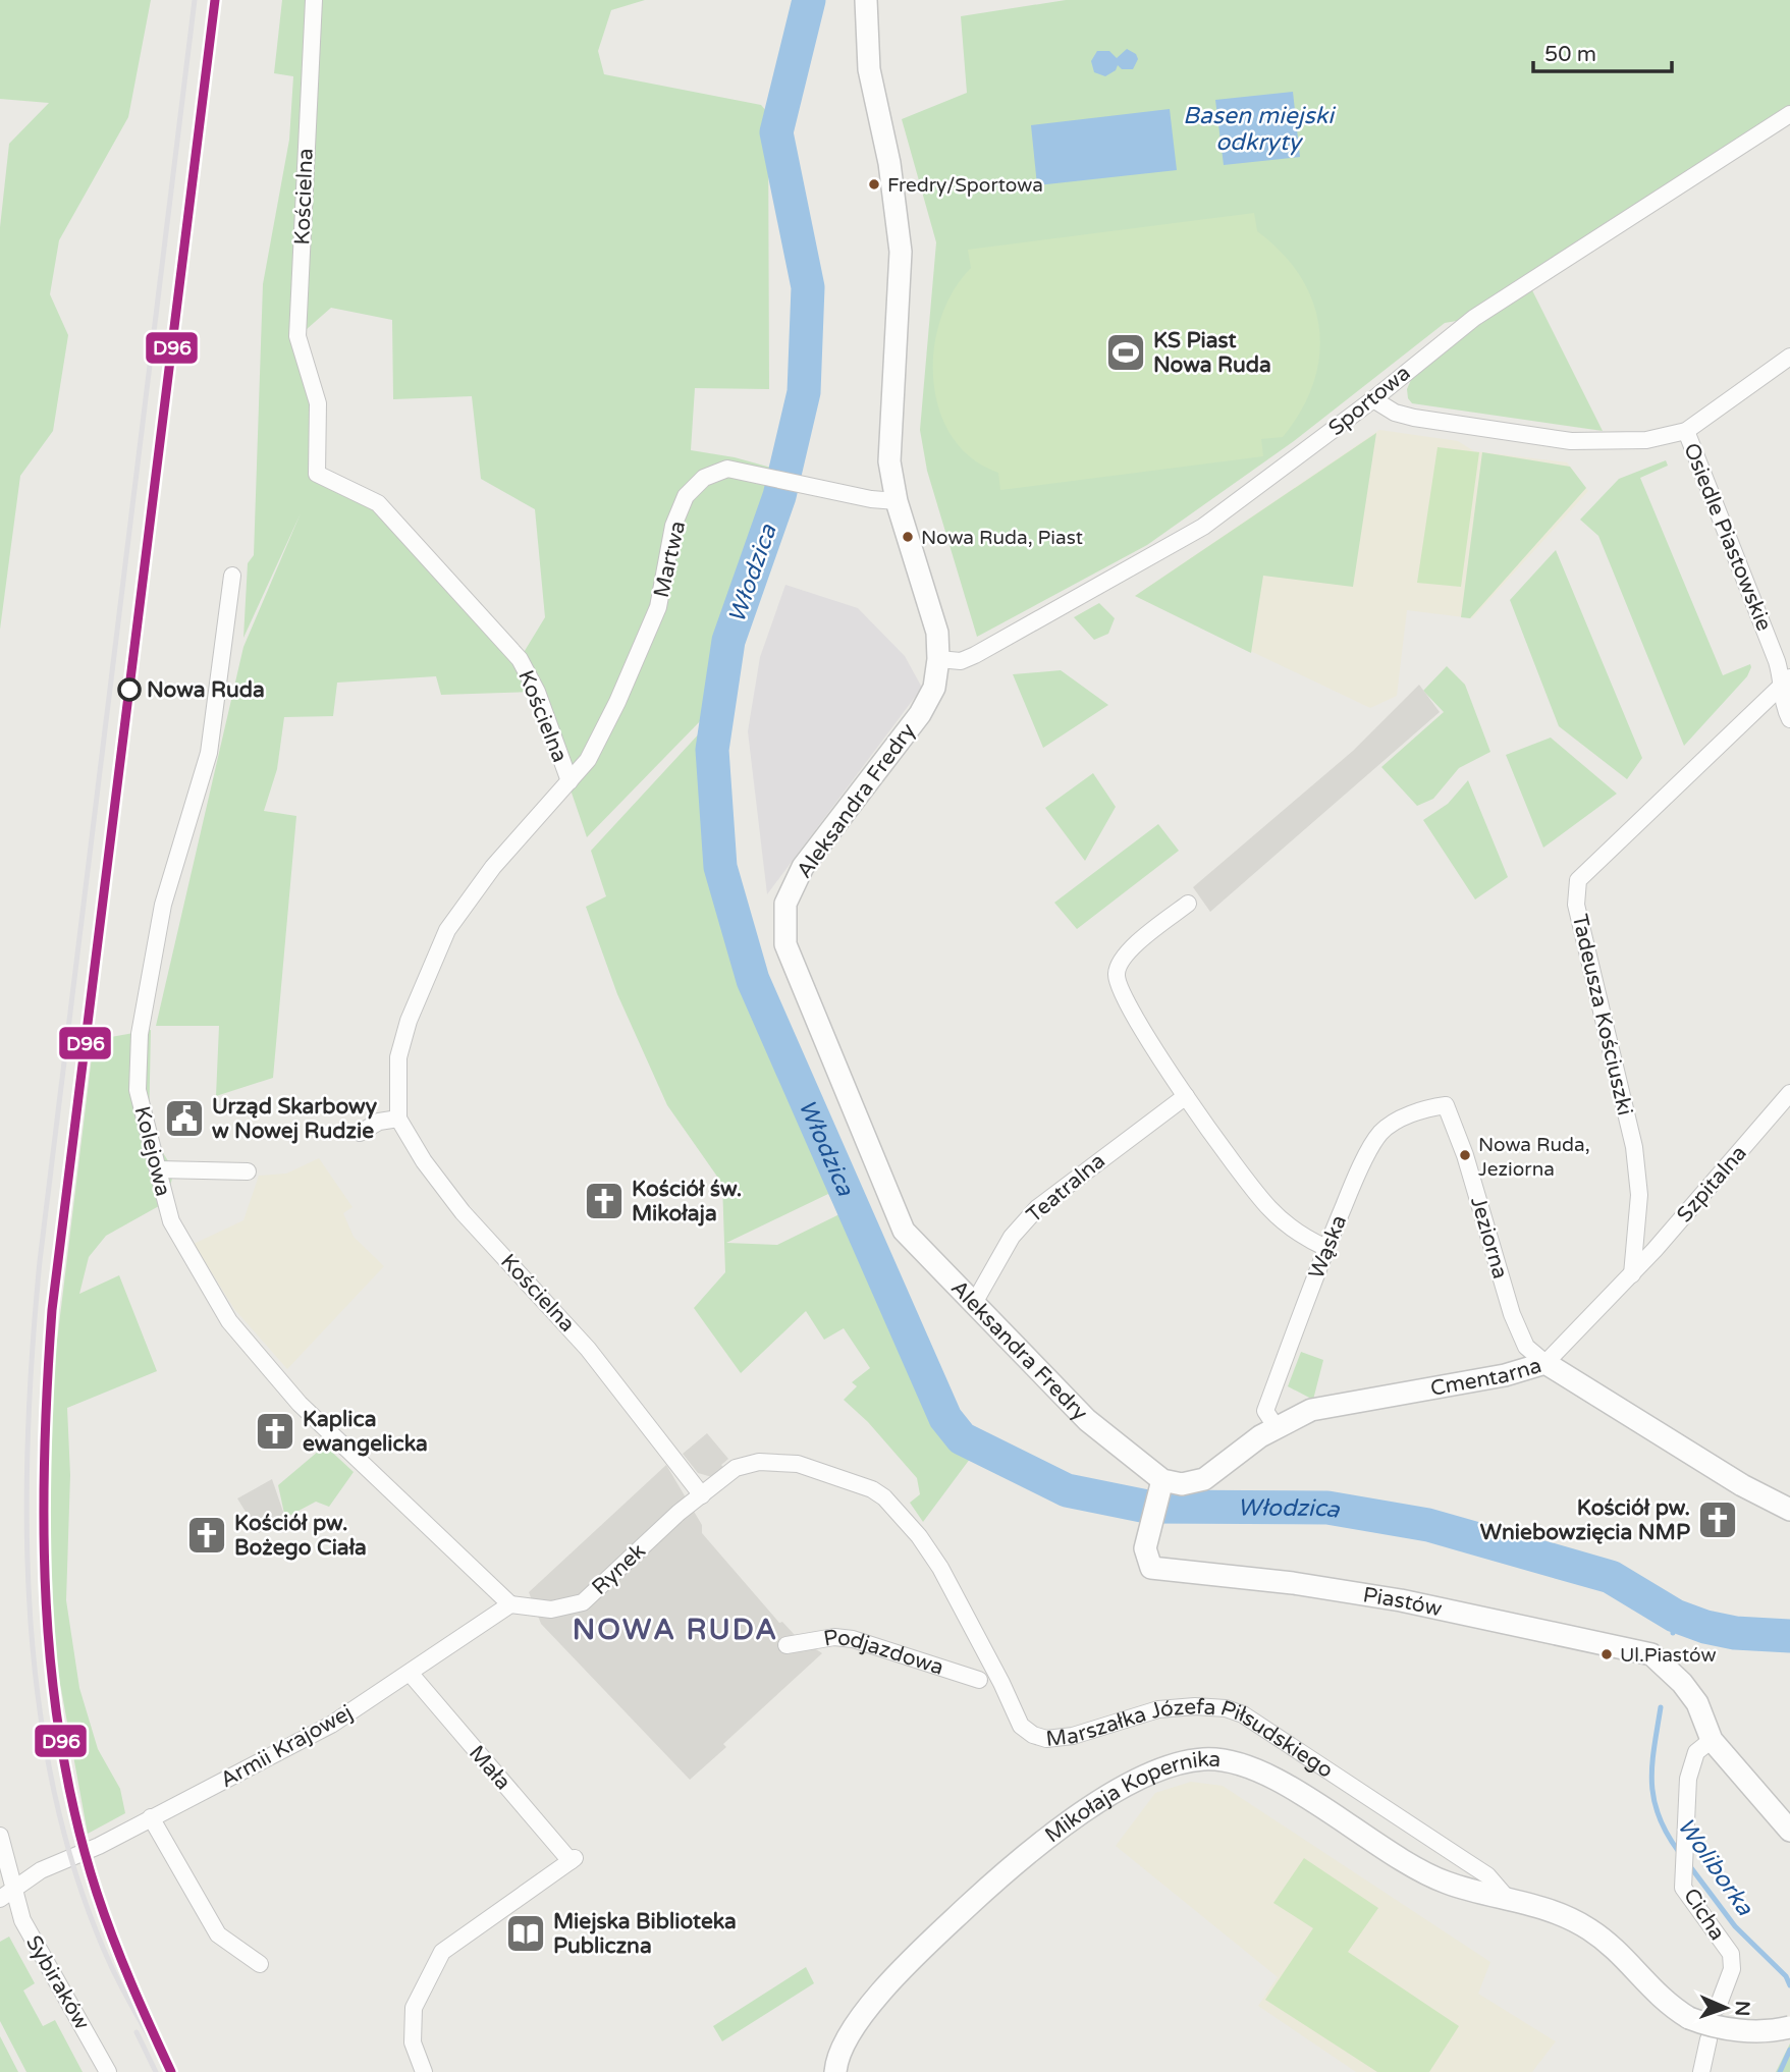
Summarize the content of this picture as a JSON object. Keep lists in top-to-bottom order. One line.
{"streets":{"street":["Kościelna","Sportowa","Osiedle Piastowskie","Martwa","Aleksandra Fredry","Tadeusza Kościuszki","Kolejowa","Szpitalna","Teatralna","Jeziorna","Wąska","Cmentarna","Rynek","Piastów","Podjazdowa","Armii Krajowej","Marszałka Józefa Piłsudskiego","Mała","Mikołaja Kopernika","Cicha","Sybiraków"]},"crossings":[["Kościelna","Martwa"],["Kościelna","Marszałka Józefa Piłsudskiego"],["Sportowa","Osiedle Piastowskie"],["Sportowa","Aleksandra Fredry"],["Osiedle Piastowskie","Tadeusza Kościuszki"],["Martwa","Aleksandra Fredry"],["Aleksandra Fredry","Teatralna"],["Aleksandra Fredry","Cmentarna"],["Aleksandra Fredry","Piastów"],["Tadeusza Kościuszki","Szpitalna"],["Kolejowa","Rynek"],["Kolejowa","Armii Krajowej"],["Jeziorna","Wąska"],["Jeziorna","Cmentarna"],["Wąska","Cmentarna"],["Cmentarna","Piastów"],["Rynek","Armii Krajowej"],["Rynek","Marszałka Józefa Piłsudskiego"],["Piastów","Cicha"],["Armii Krajowej","Mała"],["Armii Krajowej","Sybiraków"],["Marszałka Józefa Piłsudskiego","Mikołaja Kopernika"]],"districts":["NOWA RUDA"],"water":["Basen miejski odkryty","Włodzica","Woliborka"],"places":{"other":["Fredry/Sportowa","Nowa Ruda, Piast","Nowa Ruda","Nowa Ruda, Jeziorna","Ul.Piastów"],"sports":["KS Piast Nowa Ruda"],"public building":["Urząd Skarbowy w Nowej Rudzie"],"church":["Kościół św. Mikołaja","Kaplica ewangelicka","Kościół pw. Wniebowzięcia NMP","Kościół pw. Bożego Ciała"],"library":["Miejska Biblioteka Publiczna"]},"lines":["transit line D96"],"scale_bar":"50 m","north":"right"}
